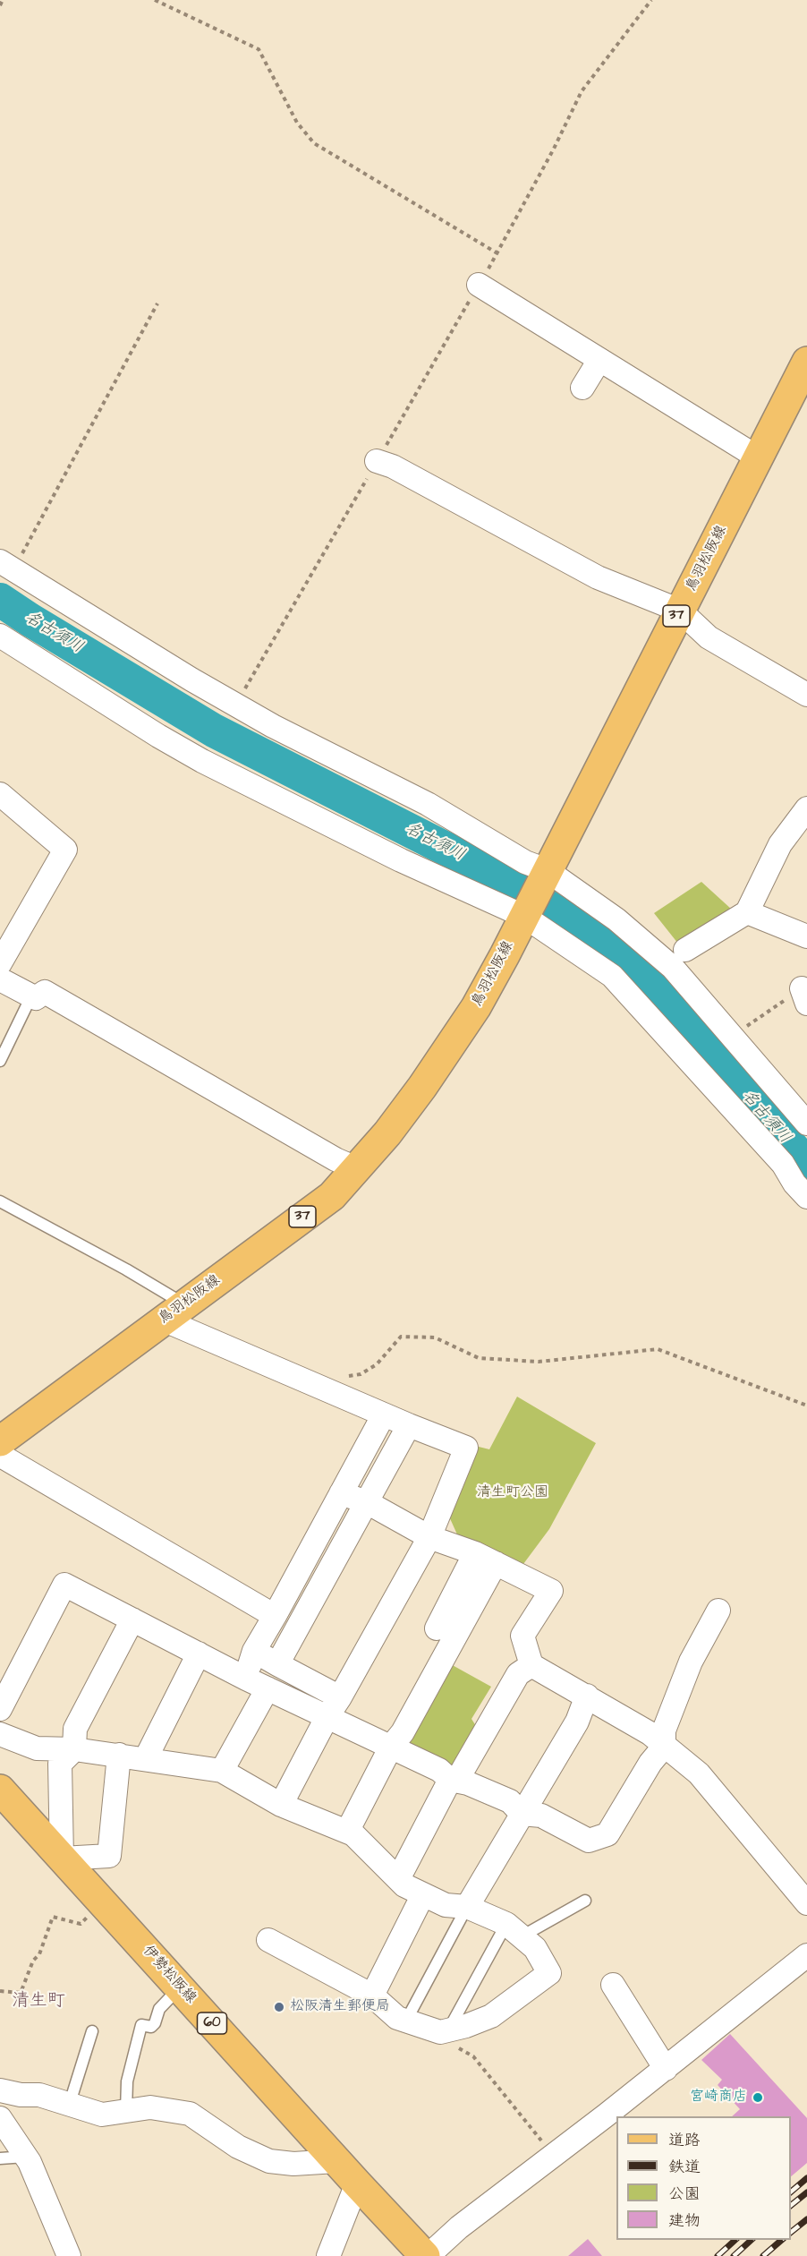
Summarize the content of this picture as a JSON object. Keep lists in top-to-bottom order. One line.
{"streets":{"main road":["鳥羽松阪線","37","伊勢松阪線","60"]},"districts":["清生町"],"water":["名古須川"],"parks":["清生町公園"],"places":["松阪清生郵便局","宮崎商店"],"legend":["道路","鉄道","公園","建物"]}
